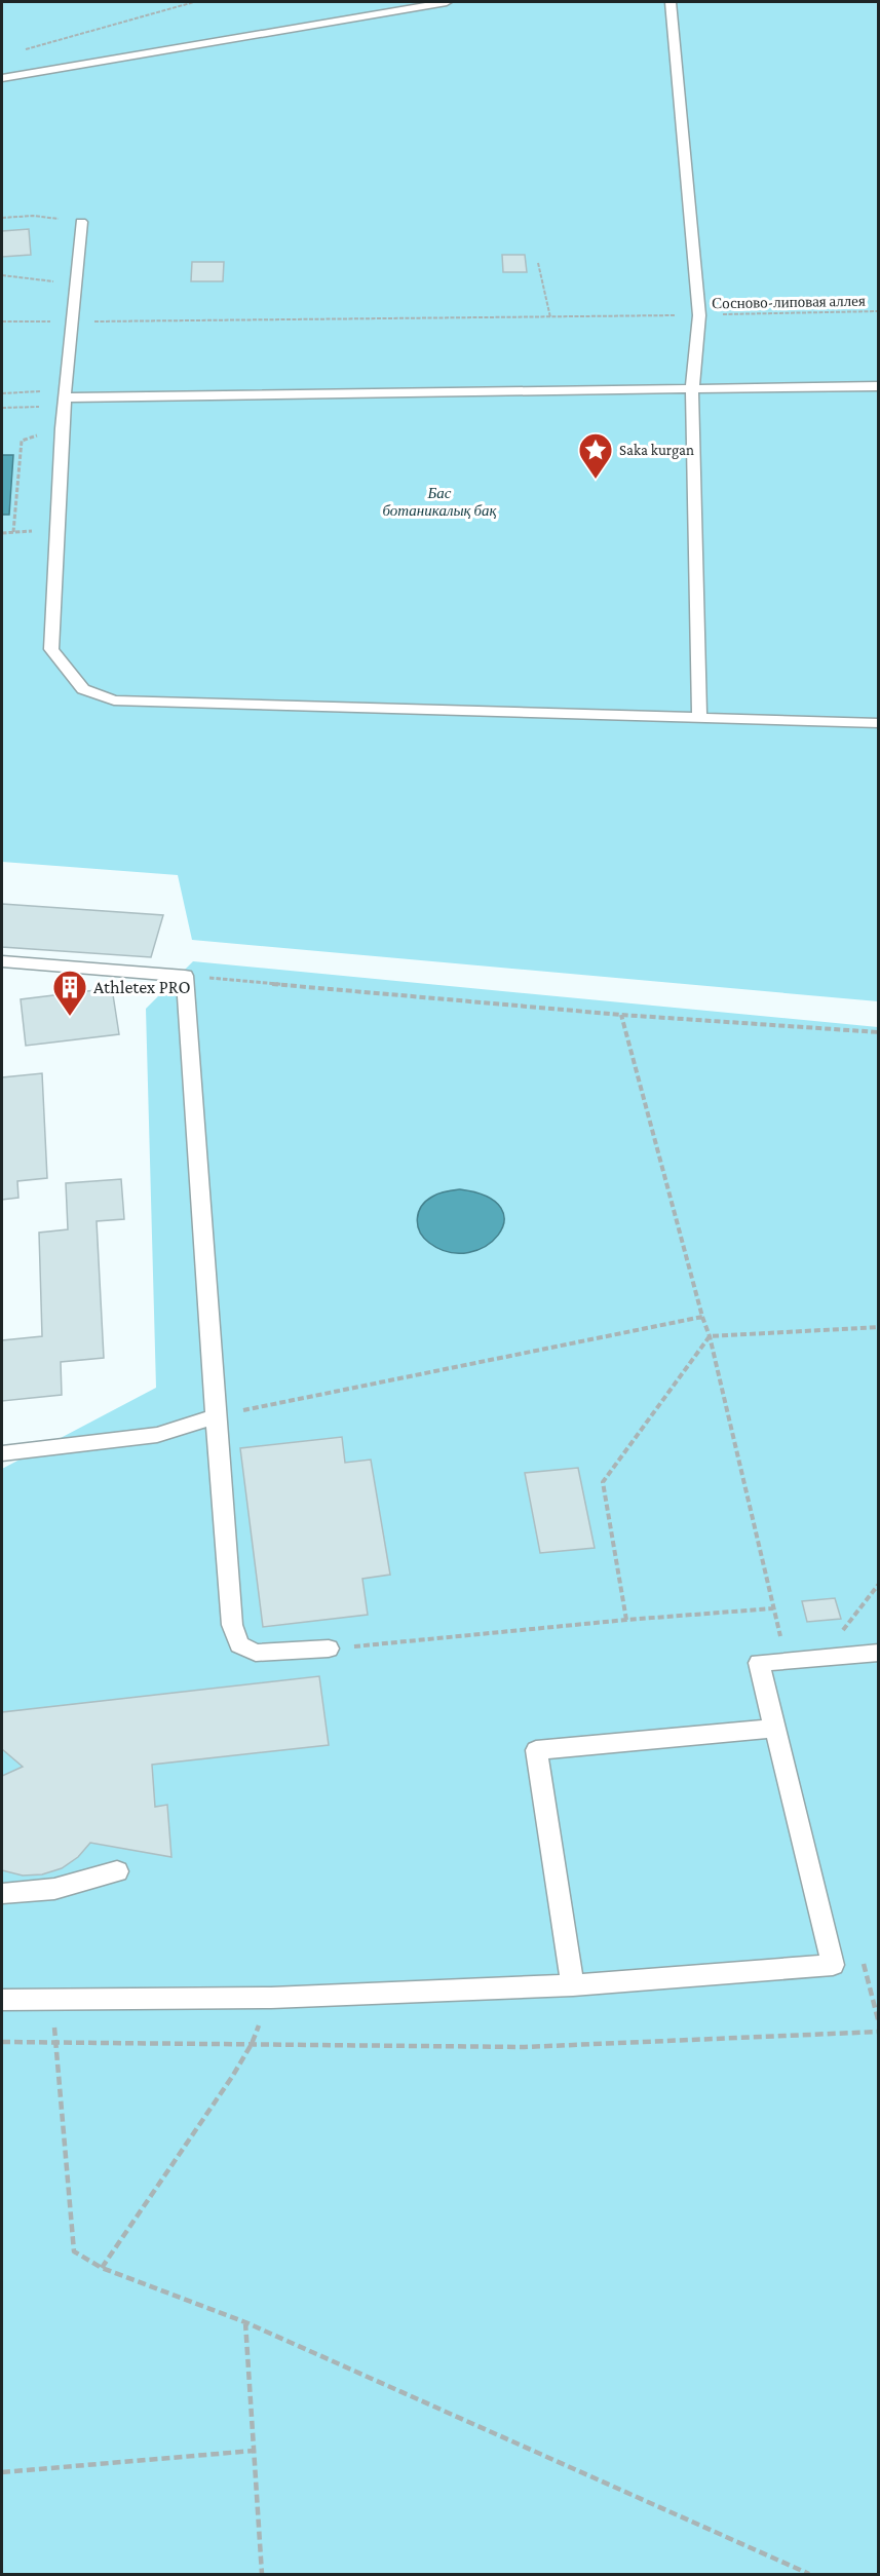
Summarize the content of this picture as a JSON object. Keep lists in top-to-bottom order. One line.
{"streets":{"path":["Сосново-липовая аллея"]},"parks":["Бас ботаникалық бақ"],"places":{"place":["Saka kurgan"],"building":["Athletex PRO"]}}
